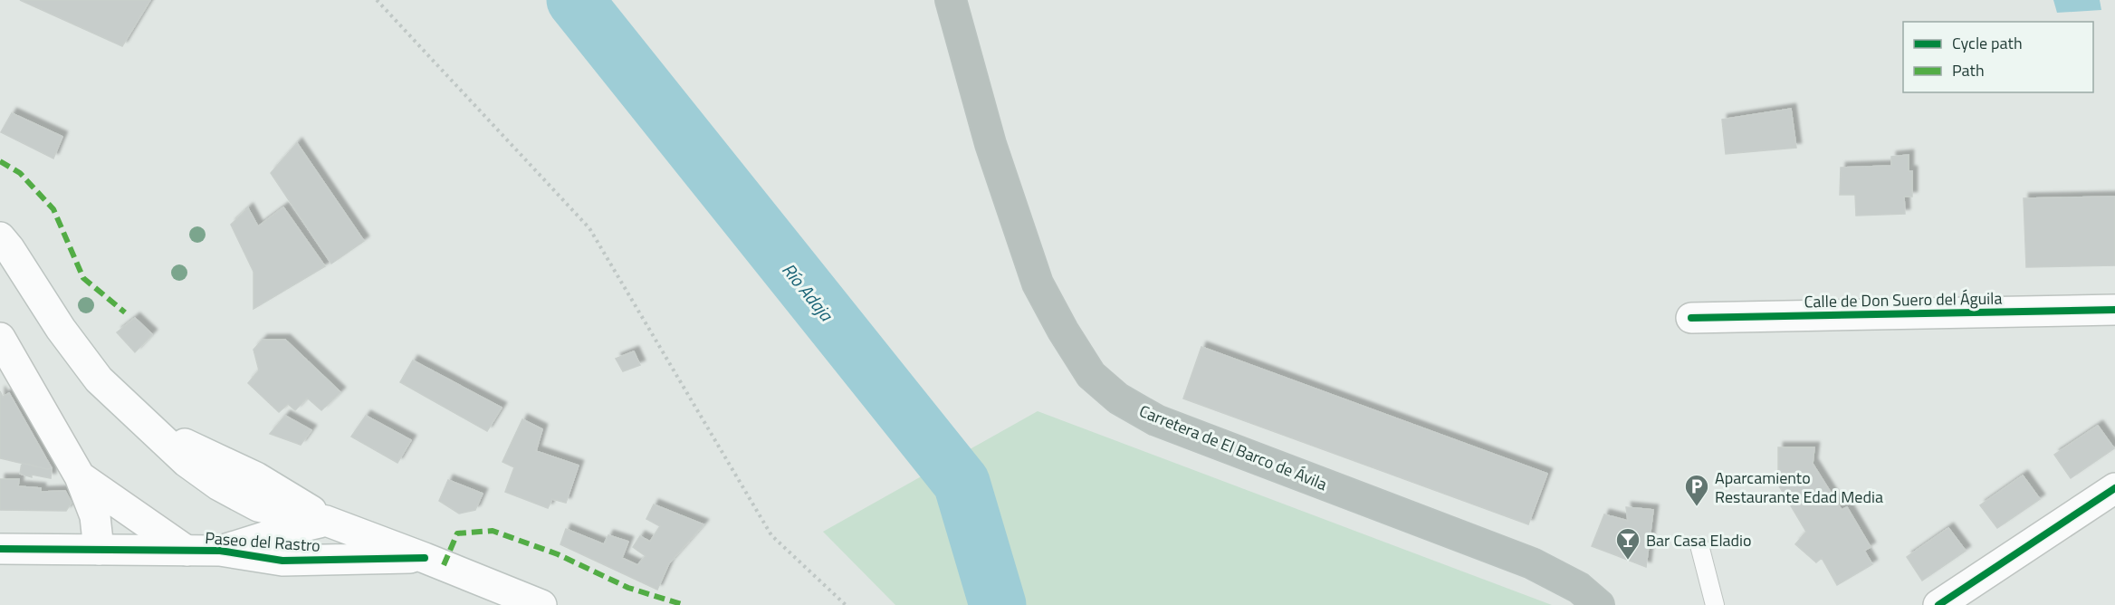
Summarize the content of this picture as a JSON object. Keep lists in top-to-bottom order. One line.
{"streets":{"highway":["Carretera de El Barco de Ávila"],"street":["Calle de Don Suero del Águila","Paseo del Rastro"]},"water":["Río Adaja"],"places":{"parking":["Aparcamiento Restaurante Edad Media"],"bar":["Bar Casa Eladio"]},"legend":["Cycle path","Path"]}
